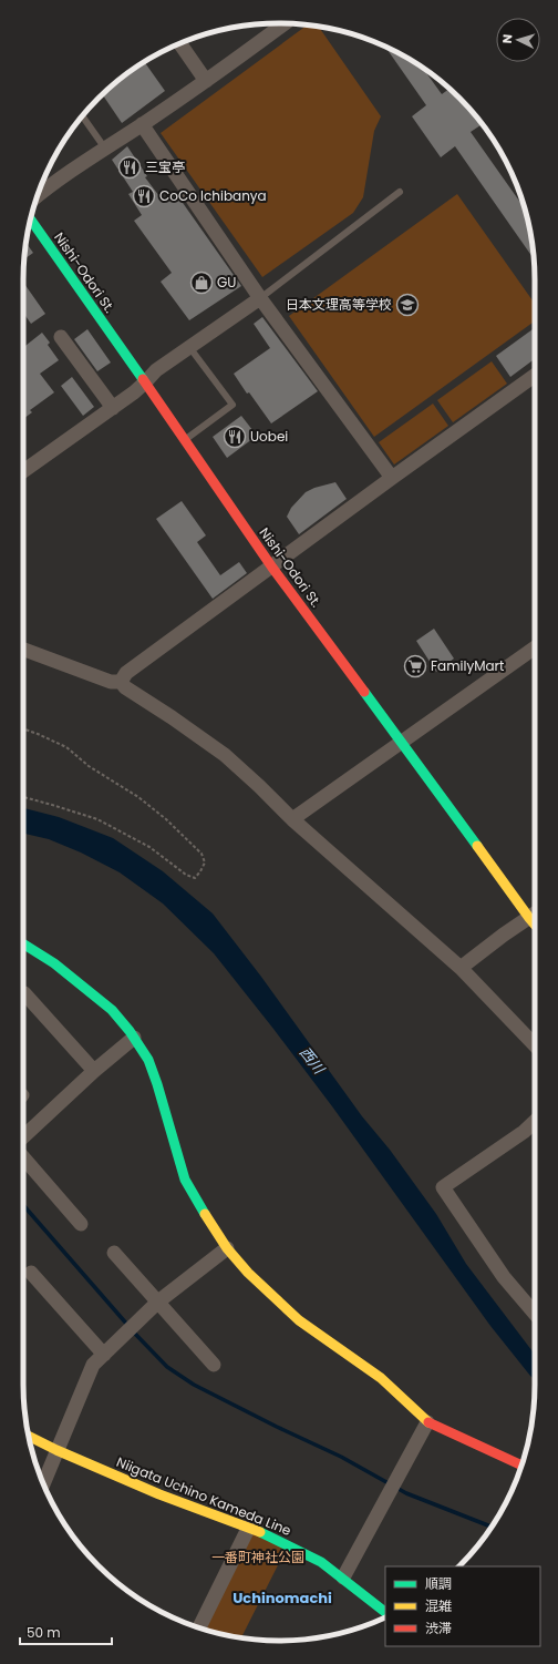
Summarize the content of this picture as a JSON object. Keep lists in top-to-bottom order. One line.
{"streets":{"street":["Nishi-Odori St.","Niigata Uchino Kameda Line"]},"districts":["Uchinomachi"],"water":["西川"],"parks":["一番町神社公園"],"places":{"restaurant":["三宝亭","CoCo Ichibanya","Uobei"],"shop":["GU"],"school or university":["日本文理高等学校"],"supermarket":["FamilyMart"]},"legend":["順調","混雑","渋滞"],"scale_bar":"50 m","north":"left"}
